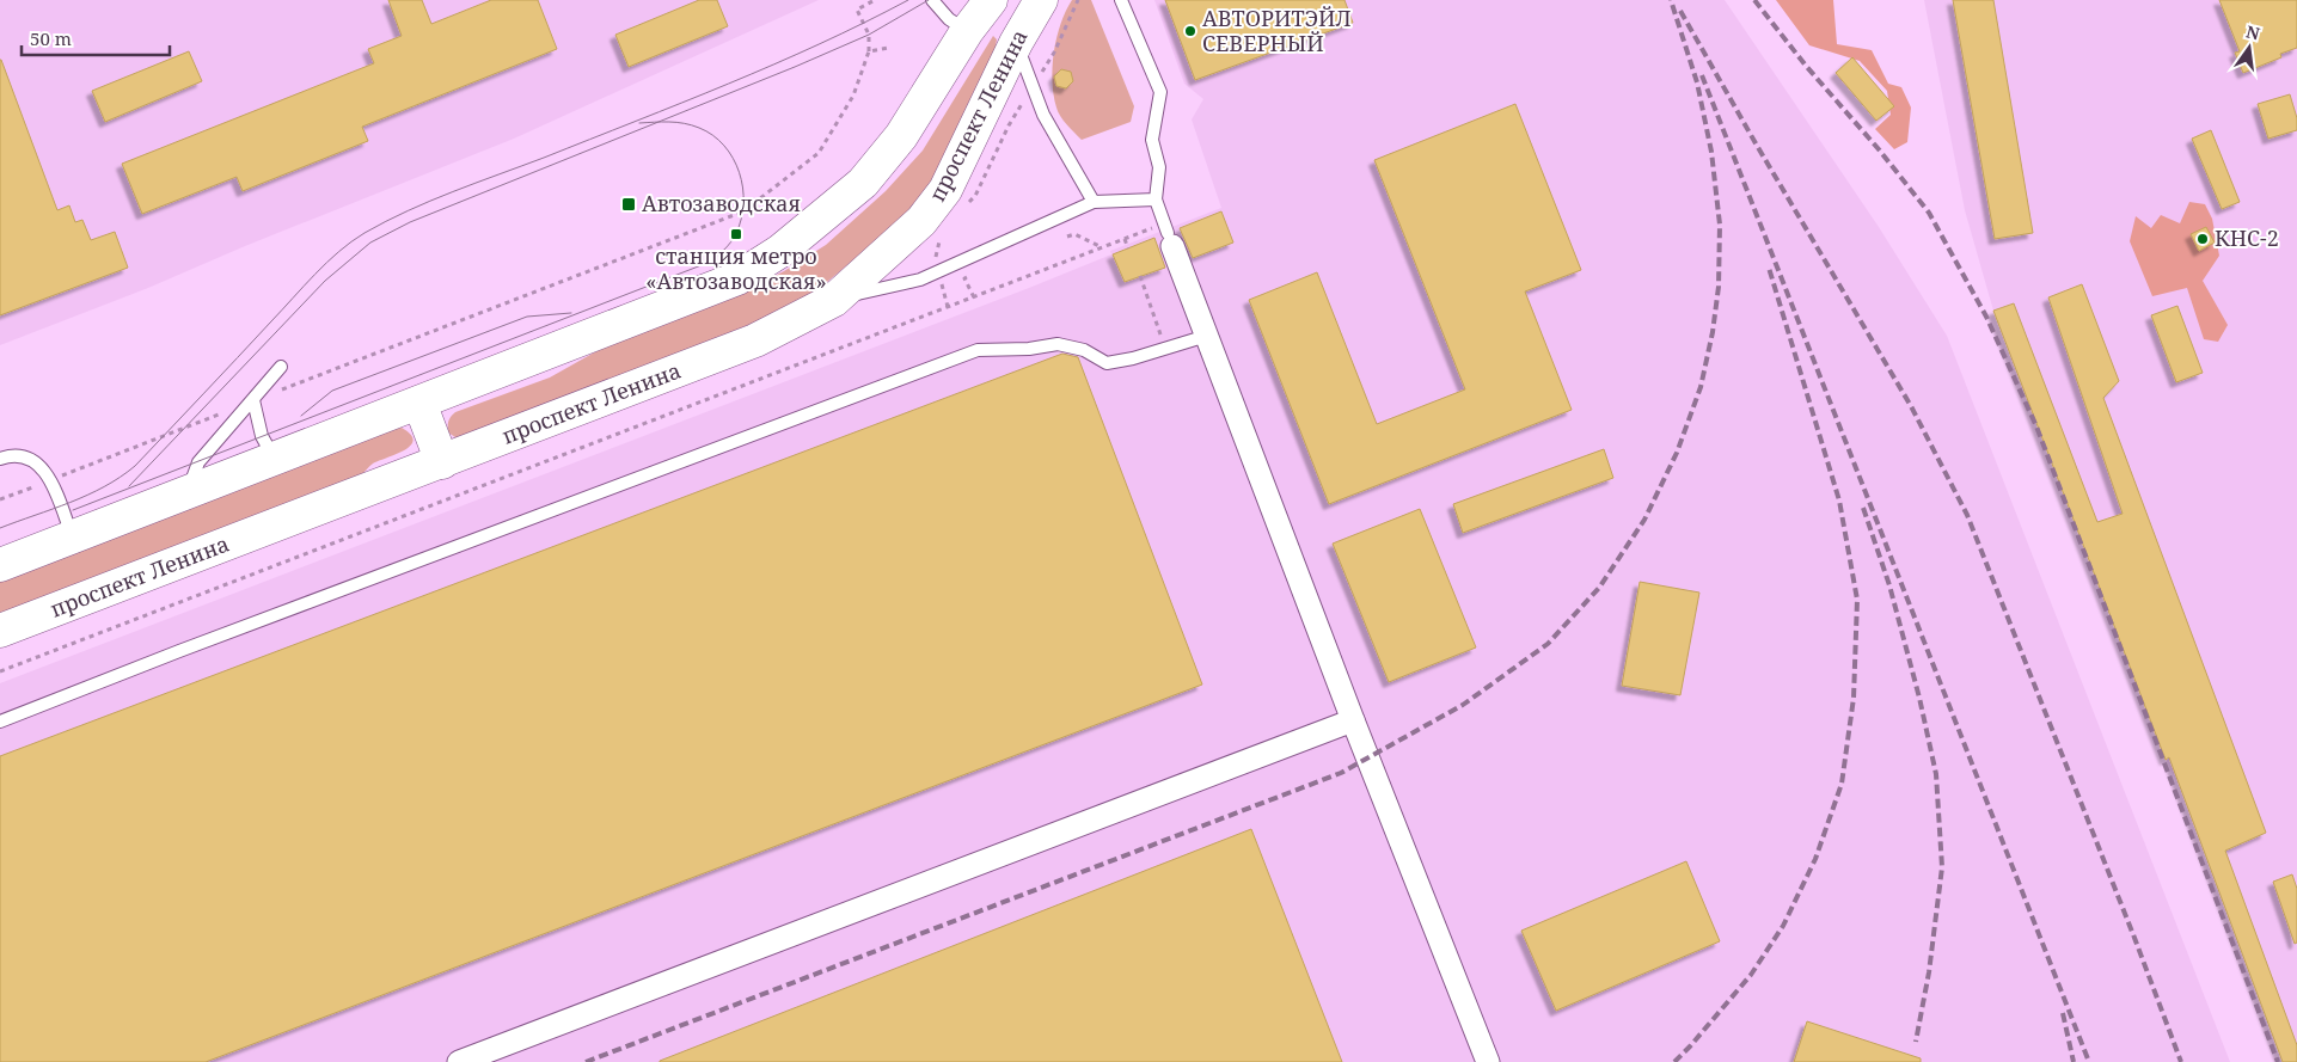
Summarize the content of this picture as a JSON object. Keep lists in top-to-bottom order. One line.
{"streets":{"main road":["проспект Ленина"]},"places":{"other":["АВТОРИТЭЙЛ СЕВЕРНЫЙ","КНС-2"],"transit":["Автозаводская","станция метро «Автозаводская»"]},"scale_bar":"50 m","north":"top"}
